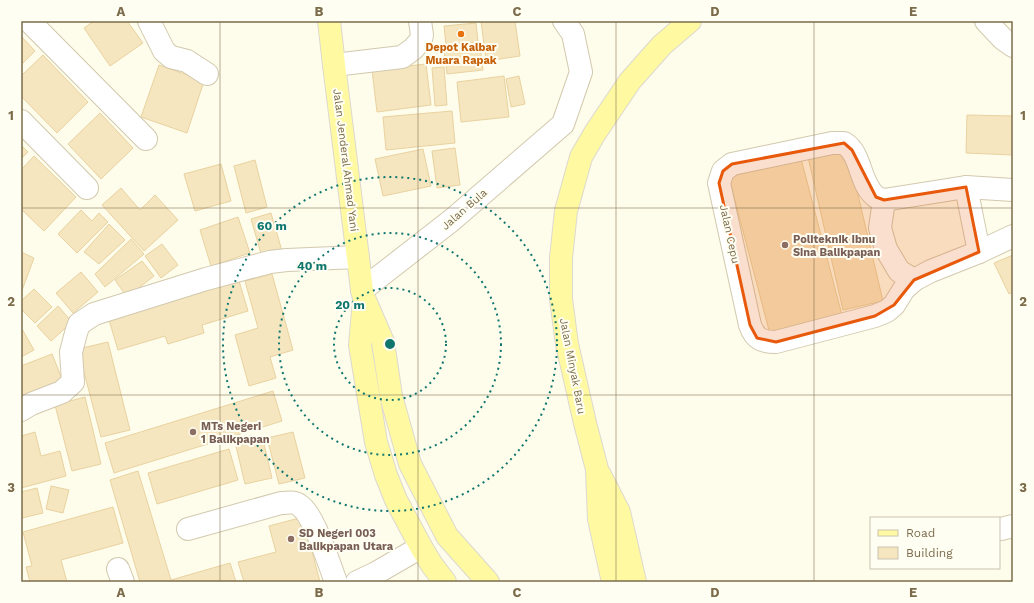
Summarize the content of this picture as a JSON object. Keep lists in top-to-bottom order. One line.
{"streets":{"main road":["Jalan Jenderal Ahmad Yani","Jalan Minyak Baru"],"street":["Jalan Bula","Jalan Cepu"]},"crossings":[["Jalan Jenderal Ahmad Yani","Jalan Bula"]],"places":["Depot Kalbar Muara Rapak","Politeknik Ibnu Sina Balikpapan","MTs Negeri 1 Balikpapan","SD Negeri 003 Balikpapan Utara"],"legend":["Road","Building"],"grid":{"columns":["A","B","C","D","E"],"rows":["1","2","3"]},"rings":["60 m","40 m","20 m"]}
